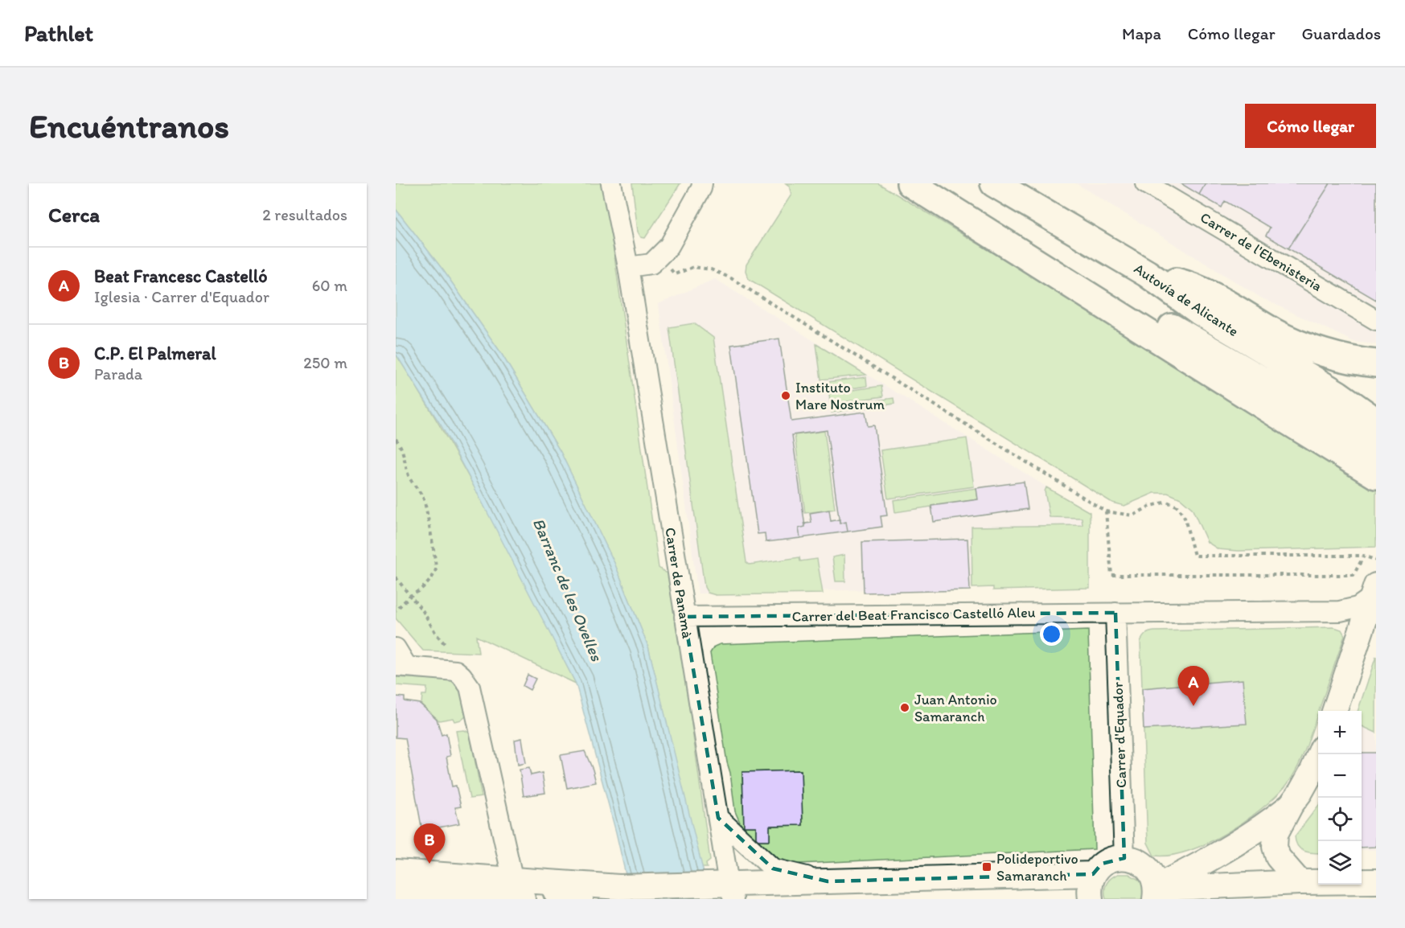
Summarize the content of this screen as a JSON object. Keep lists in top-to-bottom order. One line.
{"streets":{"highway":["Autovía de Alicante"],"street":["Carrer de l'Ebenisteria","Carrer de Panamà","Carrer del Beat Francisco Castelló Aleu","Carrer d'Equador"]},"crossings":[["Carrer de Panamà","Carrer del Beat Francisco Castelló Aleu"],["Carrer del Beat Francisco Castelló Aleu","Carrer d'Equador"]],"water":["Barranc de les Ovelles"],"places":{"other":["Instituto Mare Nostrum","Juan Antonio Samaranch"],"transit":["Polideportivo Samaranch"]},"page":{"header":"Pathlet","nav":["Mapa","Cómo llegar","Guardados"],"buttons":"Cómo llegar","title":"Encuéntranos","heading":["Cerca","2 resultados"],"list":[{"mark":"A","name":"Beat Francesc Castelló","note":"Iglesia · Carrer d'Equador","value":"60 m"},{"mark":"B","name":"C.P. El Palmeral","note":"Parada","value":"250 m"}],"pins":["A","B"],"map_buttons":["+","−"]}}
